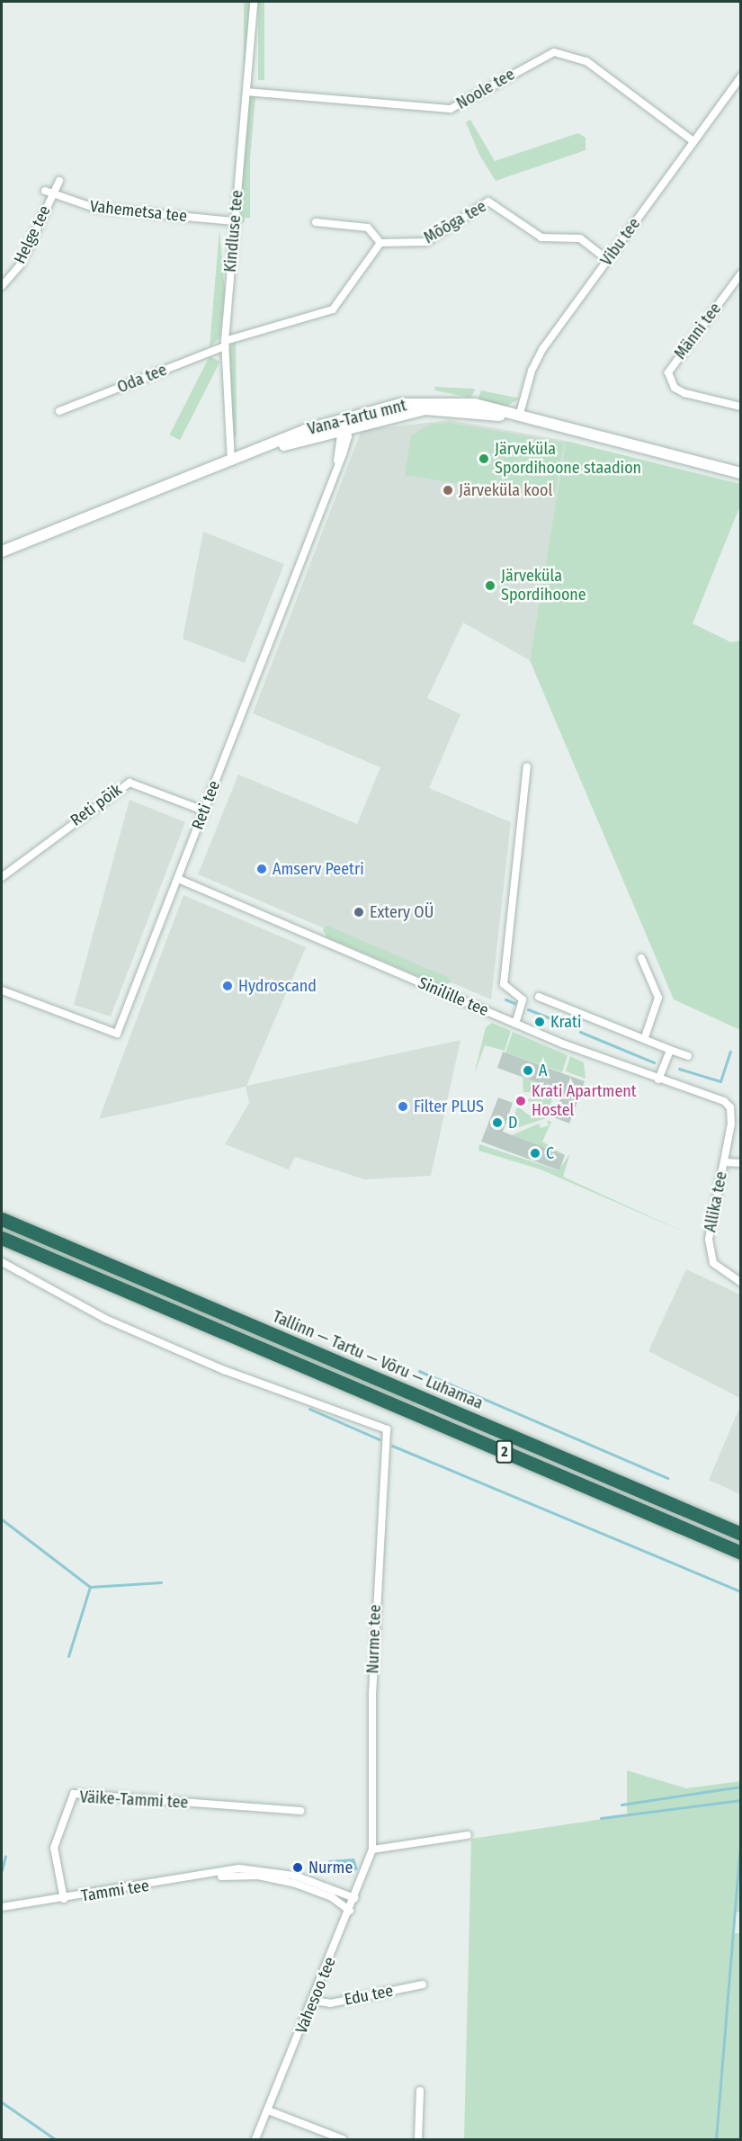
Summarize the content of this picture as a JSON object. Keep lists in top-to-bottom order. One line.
{"streets":{"highway":["Tallinn — Tartu — Võru — Luhamaa","2"],"street":["Noole tee","Vahemetsa tee","Mõõga tee","Kindluse tee","Helge tee","Vibu tee","Männi tee","Oda tee","Vana-Tartu mnt","Reti põik","Reti tee","Sinilille tee","Allika tee","Nurme tee","Väike-Tammi tee","Tammi tee","Vahesoo tee","Edu tee"]},"crossings":[["Noole tee","Kindluse tee"],["Noole tee","Vibu tee"],["Vahemetsa tee","Kindluse tee"],["Vahemetsa tee","Helge tee"],["Mõõga tee","Vibu tee"],["Kindluse tee","Oda tee"],["Kindluse tee","Vana-Tartu mnt"],["Vibu tee","Vana-Tartu mnt"],["Vana-Tartu mnt","Reti tee"],["Reti põik","Reti tee"],["Reti tee","Sinilille tee"],["Sinilille tee","Allika tee"],["Nurme tee","Vahesoo tee"],["Väike-Tammi tee","Tammi tee"],["Tammi tee","Vahesoo tee"],["Vahesoo tee","Edu tee"]],"places":["Järveküla Spordihoone staadion","Järveküla kool","Järveküla Spordihoone","Amserv Peetri","Extery OÜ","Hydroscand","Krati","A","Krati Apartment Hostel","Filter PLUS","D","C","Nurme"]}
